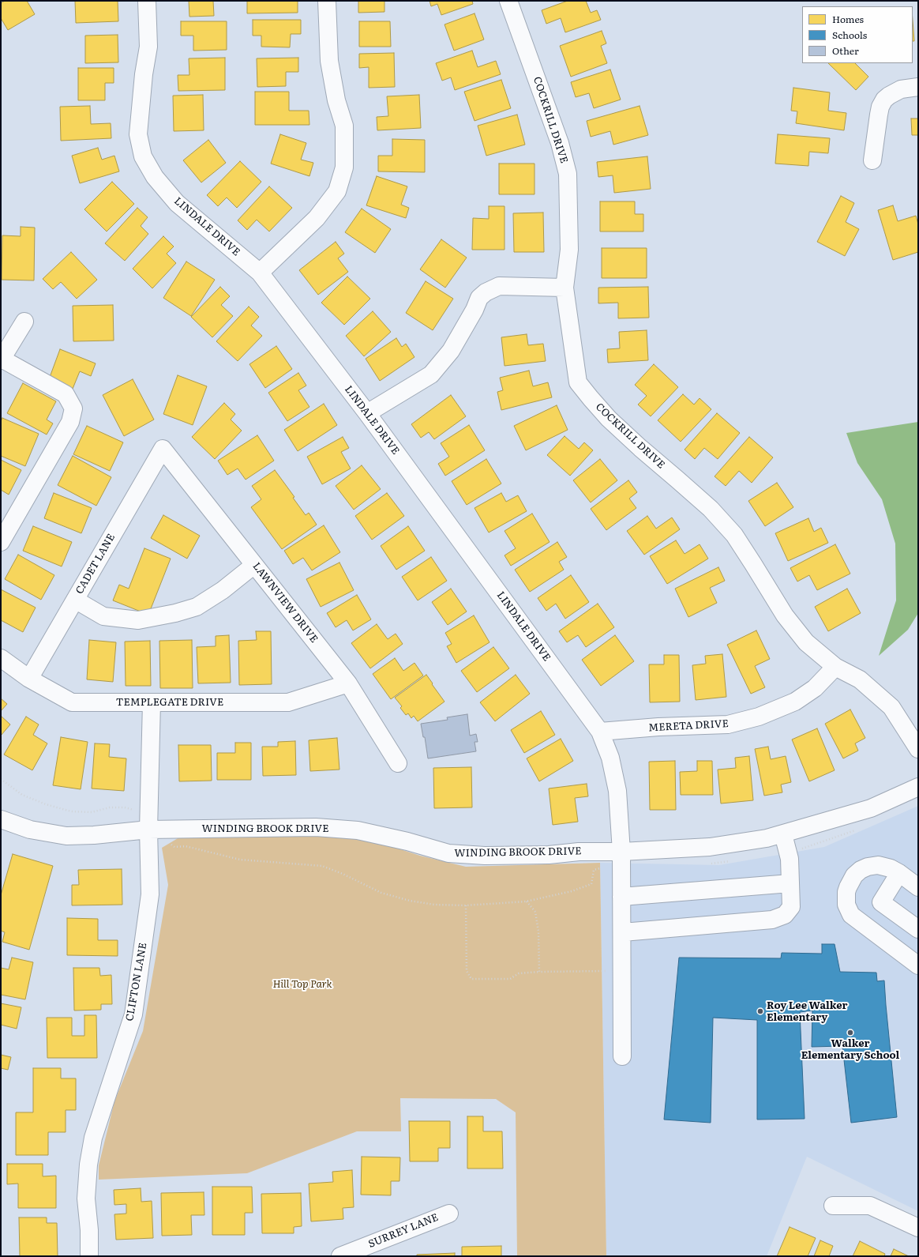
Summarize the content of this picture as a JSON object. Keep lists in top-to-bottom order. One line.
{"streets":{"street":["COCKRILL DRIVE","LINDALE DRIVE","CADET LANE","LAWNVIEW DRIVE","TEMPLEGATE DRIVE","MERETA DRIVE","WINDING BROOK DRIVE","CLIFTON LANE","SURREY LANE"]},"crossings":[["COCKRILL DRIVE","MERETA DRIVE"],["LINDALE DRIVE","MERETA DRIVE"],["LINDALE DRIVE","WINDING BROOK DRIVE"],["CADET LANE","LAWNVIEW DRIVE"],["CADET LANE","TEMPLEGATE DRIVE"],["LAWNVIEW DRIVE","TEMPLEGATE DRIVE"],["TEMPLEGATE DRIVE","CLIFTON LANE"],["WINDING BROOK DRIVE","CLIFTON LANE"]],"parks":["Hill Top Park"],"places":["Roy Lee Walker Elementary","Walker Elementary School"],"legend":["Homes","Schools","Other"]}
